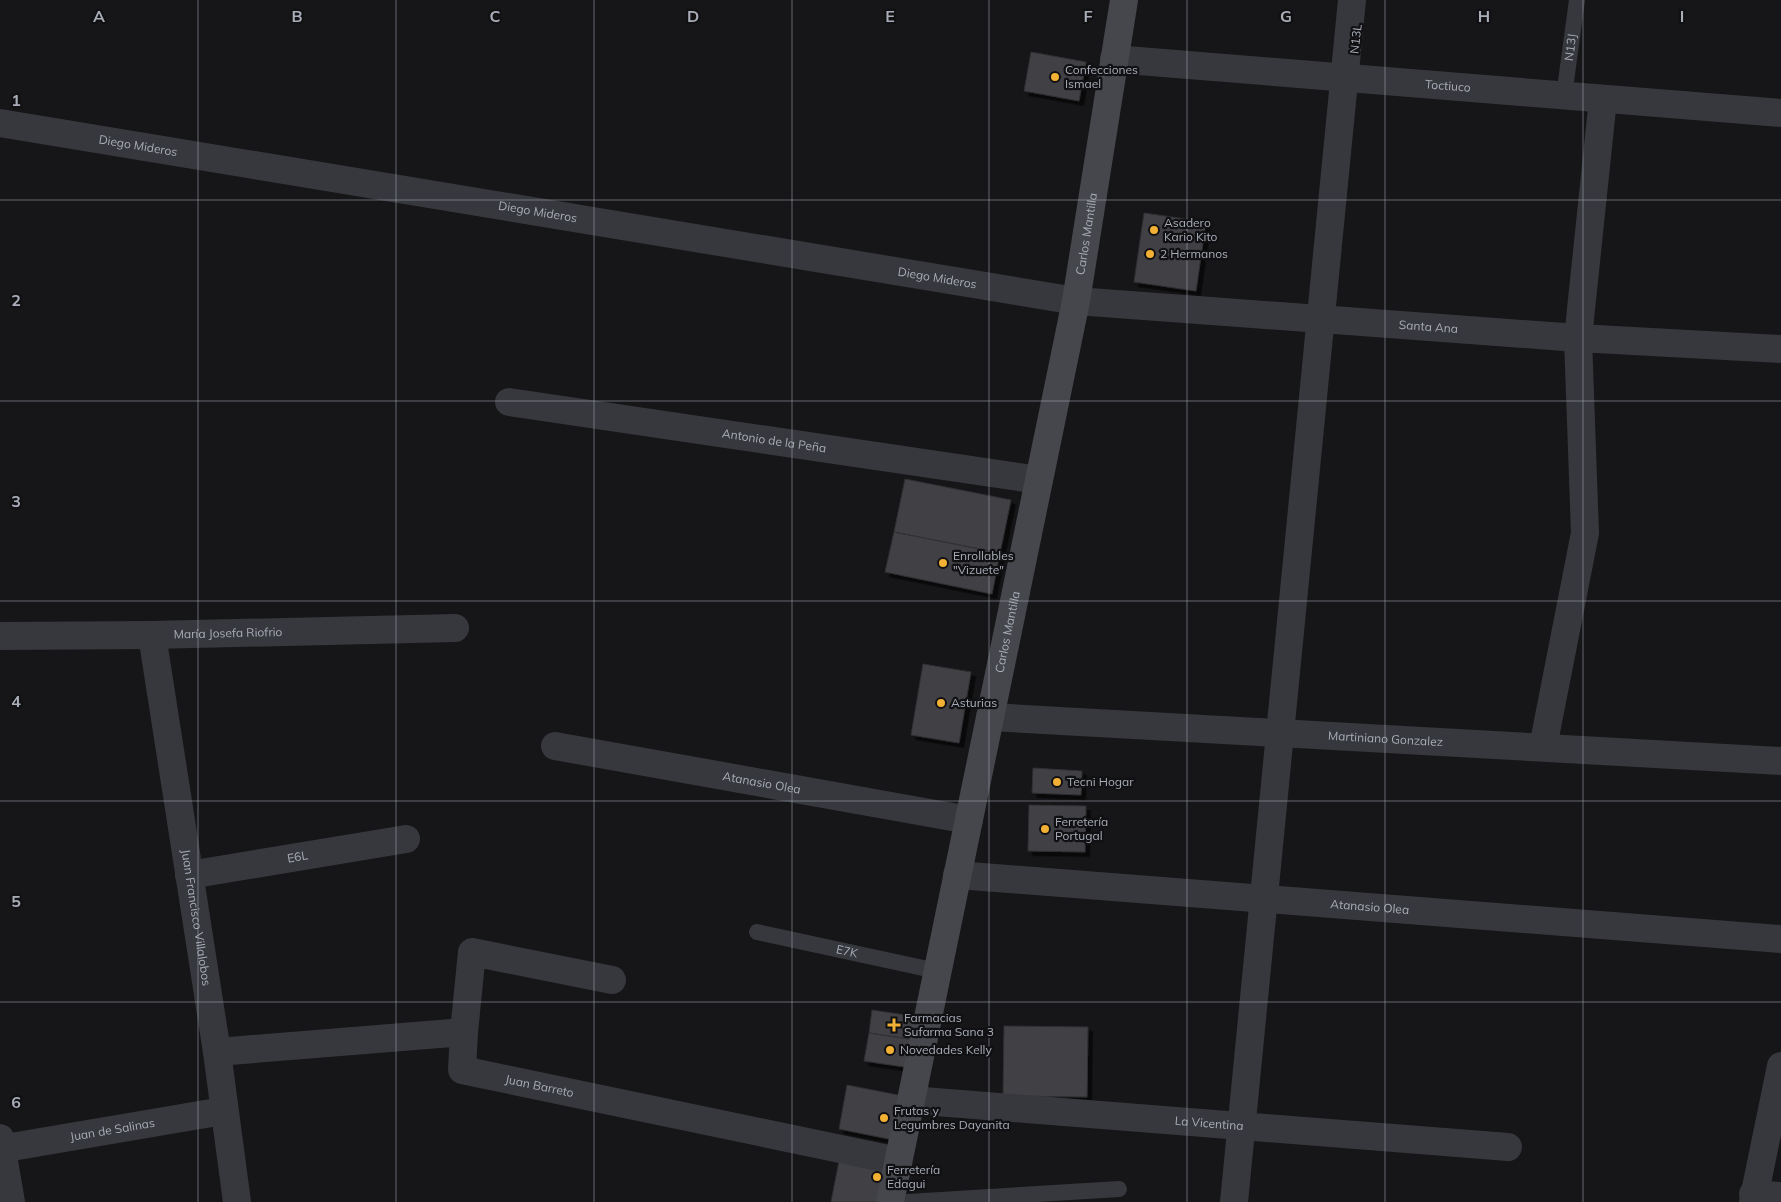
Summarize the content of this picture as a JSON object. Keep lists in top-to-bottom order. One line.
{"streets":{"street":["N13L","Toctiuco","Diego Mideros","Carlos Mantilla","Santa Ana","Antonio de la Peña","María Josefa Riofrio","Martiniano Gonzalez","Atanasio Olea","E6L","Juan Francisco Villalobos","Juan Barreto","La Vicentina","Juan de Salinas"],"lane":["N13J","E7K"]},"crossings":[["N13L","Toctiuco"],["N13J","Toctiuco"],["Toctiuco","Carlos Mantilla"],["Diego Mideros","Carlos Mantilla"],["Diego Mideros","Santa Ana"],["Carlos Mantilla","Santa Ana"],["Carlos Mantilla","Antonio de la Peña"],["Carlos Mantilla","Martiniano Gonzalez"],["Carlos Mantilla","Atanasio Olea"],["Carlos Mantilla","E7K"],["Carlos Mantilla","Juan Barreto"],["Carlos Mantilla","La Vicentina"],["María Josefa Riofrio","Juan Francisco Villalobos"],["E6L","Juan Francisco Villalobos"],["Juan Francisco Villalobos","Juan de Salinas"]],"places":{"other":["Confecciones Ismael","Asadero Kario Kito","2 Hermanos","Enrollables \"Vizuete\"","Asturias","Tecni Hogar","Ferretería Portugal","Novedades Kelly","Frutas y Legumbres Dayanita","Ferretería Edagui"],"health":["Farmacias Sufarma Sana 3"]},"grid":{"columns":["A","B","C","D","E","F","G","H","I"],"rows":["1","2","3","4","5","6"]}}
